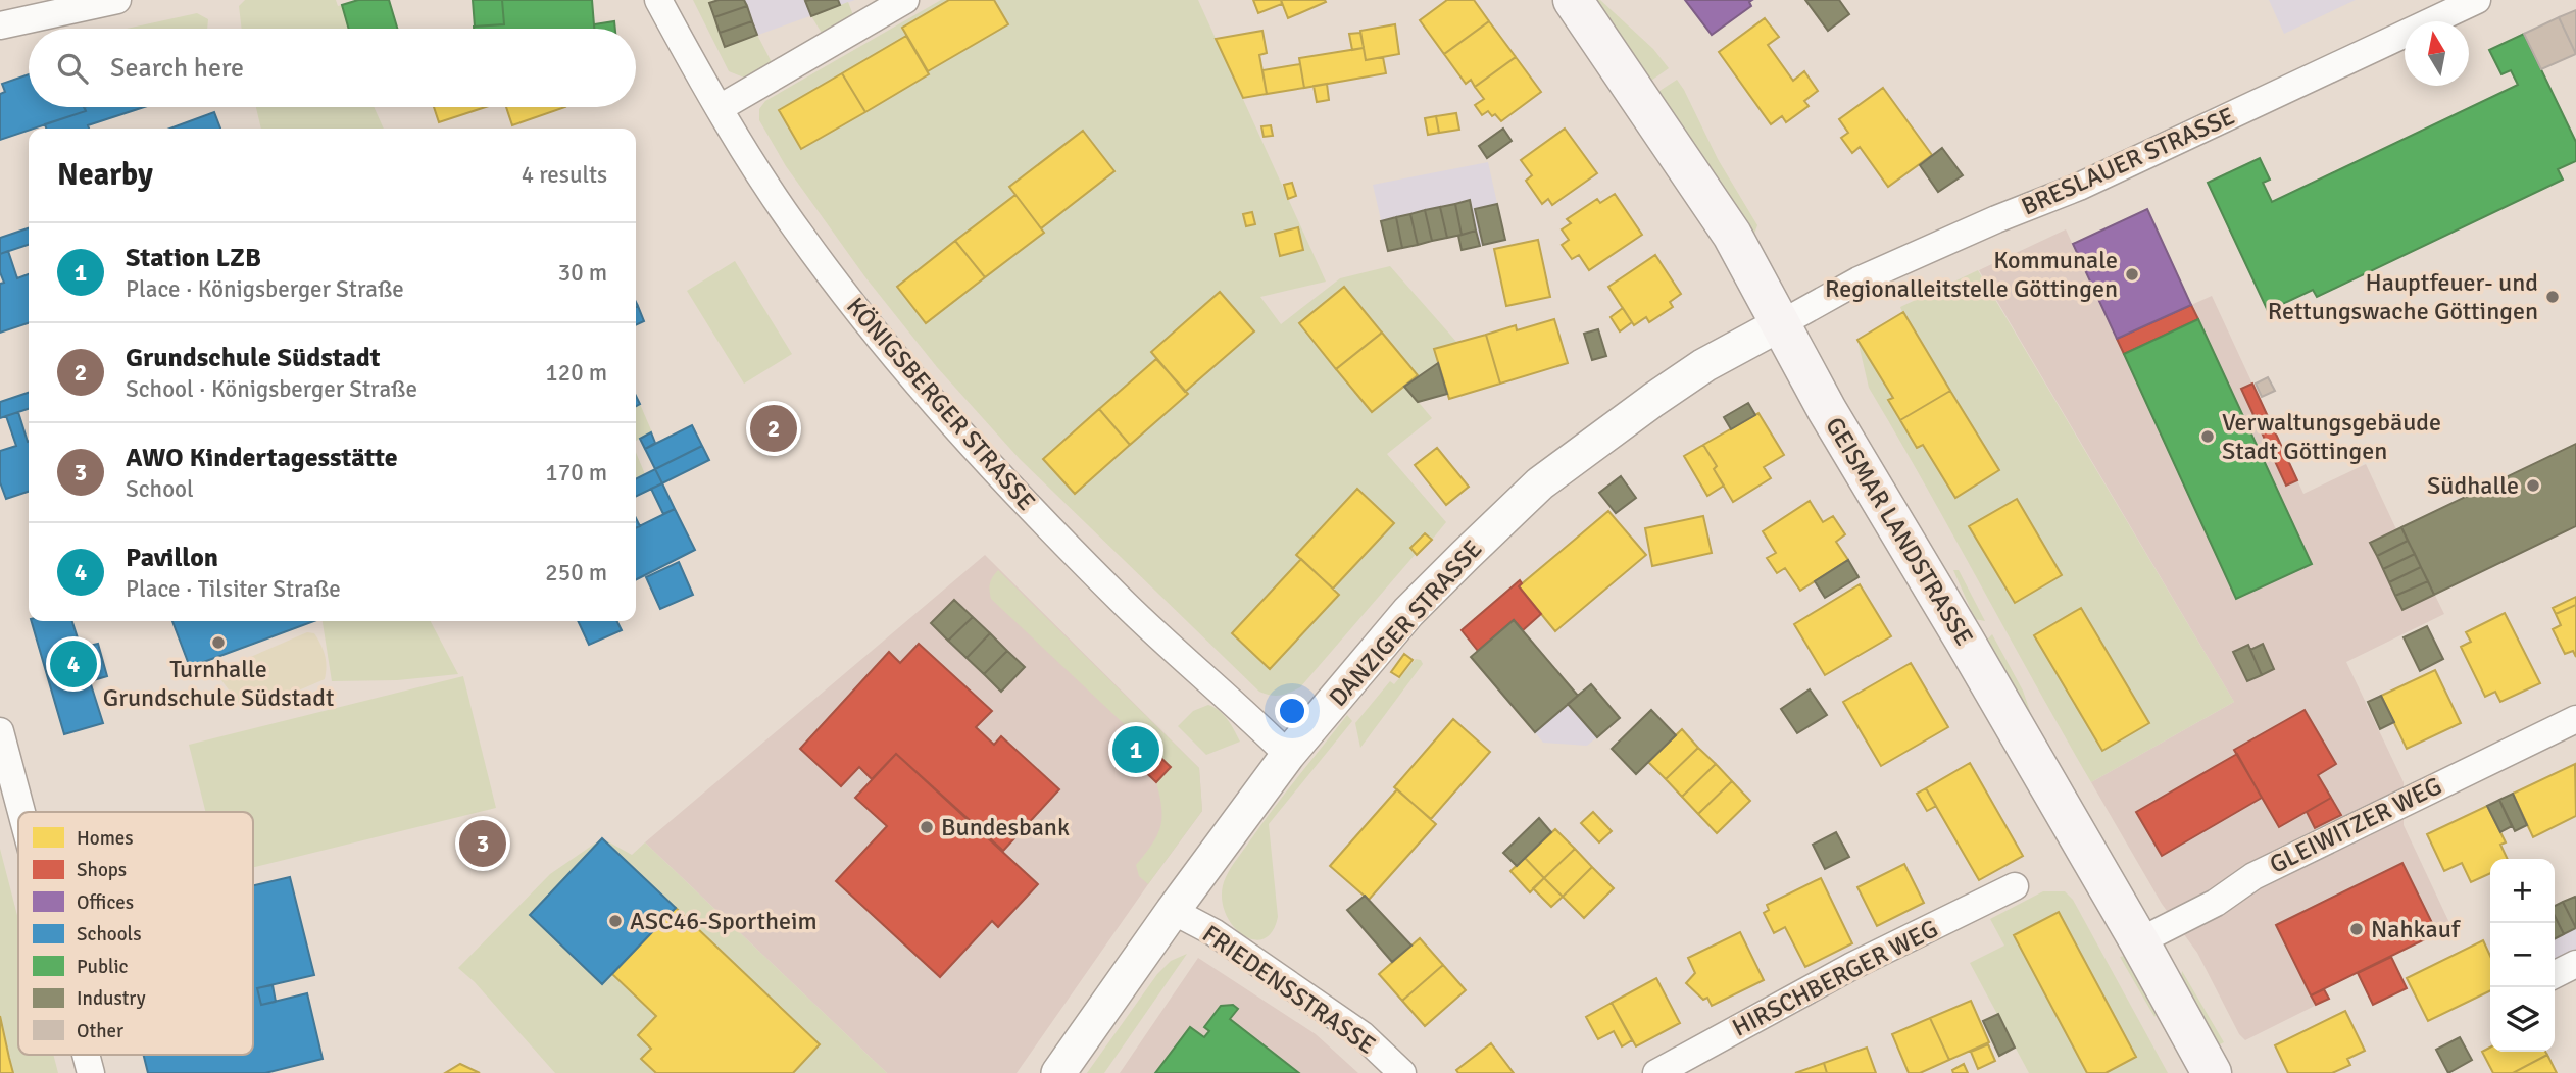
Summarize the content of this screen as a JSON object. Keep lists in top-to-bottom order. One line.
{"streets":{"main road":["GEISMAR LANDSTRASSE"],"street":["BRESLAUER STRASSE","KÖNIGSBERGER STRASSE","DANZIGER STRASSE","GLEIWITZER WEG","HIRSCHBERGER WEG","FRIEDENSSTRASSE"]},"crossings":[["BRESLAUER STRASSE","GEISMAR LANDSTRASSE"],["BRESLAUER STRASSE","DANZIGER STRASSE"],["KÖNIGSBERGER STRASSE","DANZIGER STRASSE"],["GEISMAR LANDSTRASSE","DANZIGER STRASSE"],["GEISMAR LANDSTRASSE","GLEIWITZER WEG"],["DANZIGER STRASSE","FRIEDENSSTRASSE"]],"places":["Kommunale Regionalleitstelle Göttingen","Hauptfeuer- und Rettungswache Göttingen","Verwaltungsgebäude Stadt Göttingen","Südhalle","Turnhalle Grundschule Südstadt","Bundesbank","ASC46-Sportheim","Nahkauf"],"legend":["Homes","Shops","Offices","Schools","Public","Industry","Other"],"north":"top","page":{"search":"Search here","heading":["Nearby","4 results"],"list":[{"mark":"1","name":"Station LZB","note":"Place · Königsberger Straße","value":"30 m"},{"mark":"2","name":"Grundschule Südstadt","note":"School · Königsberger Straße","value":"120 m"},{"mark":"3","name":"AWO Kindertagesstätte","note":"School","value":"170 m"},{"mark":"4","name":"Pavillon","note":"Place · Tilsiter Straße","value":"250 m"}],"pins":["2","4","1","3"],"map_buttons":["+","−"]}}
